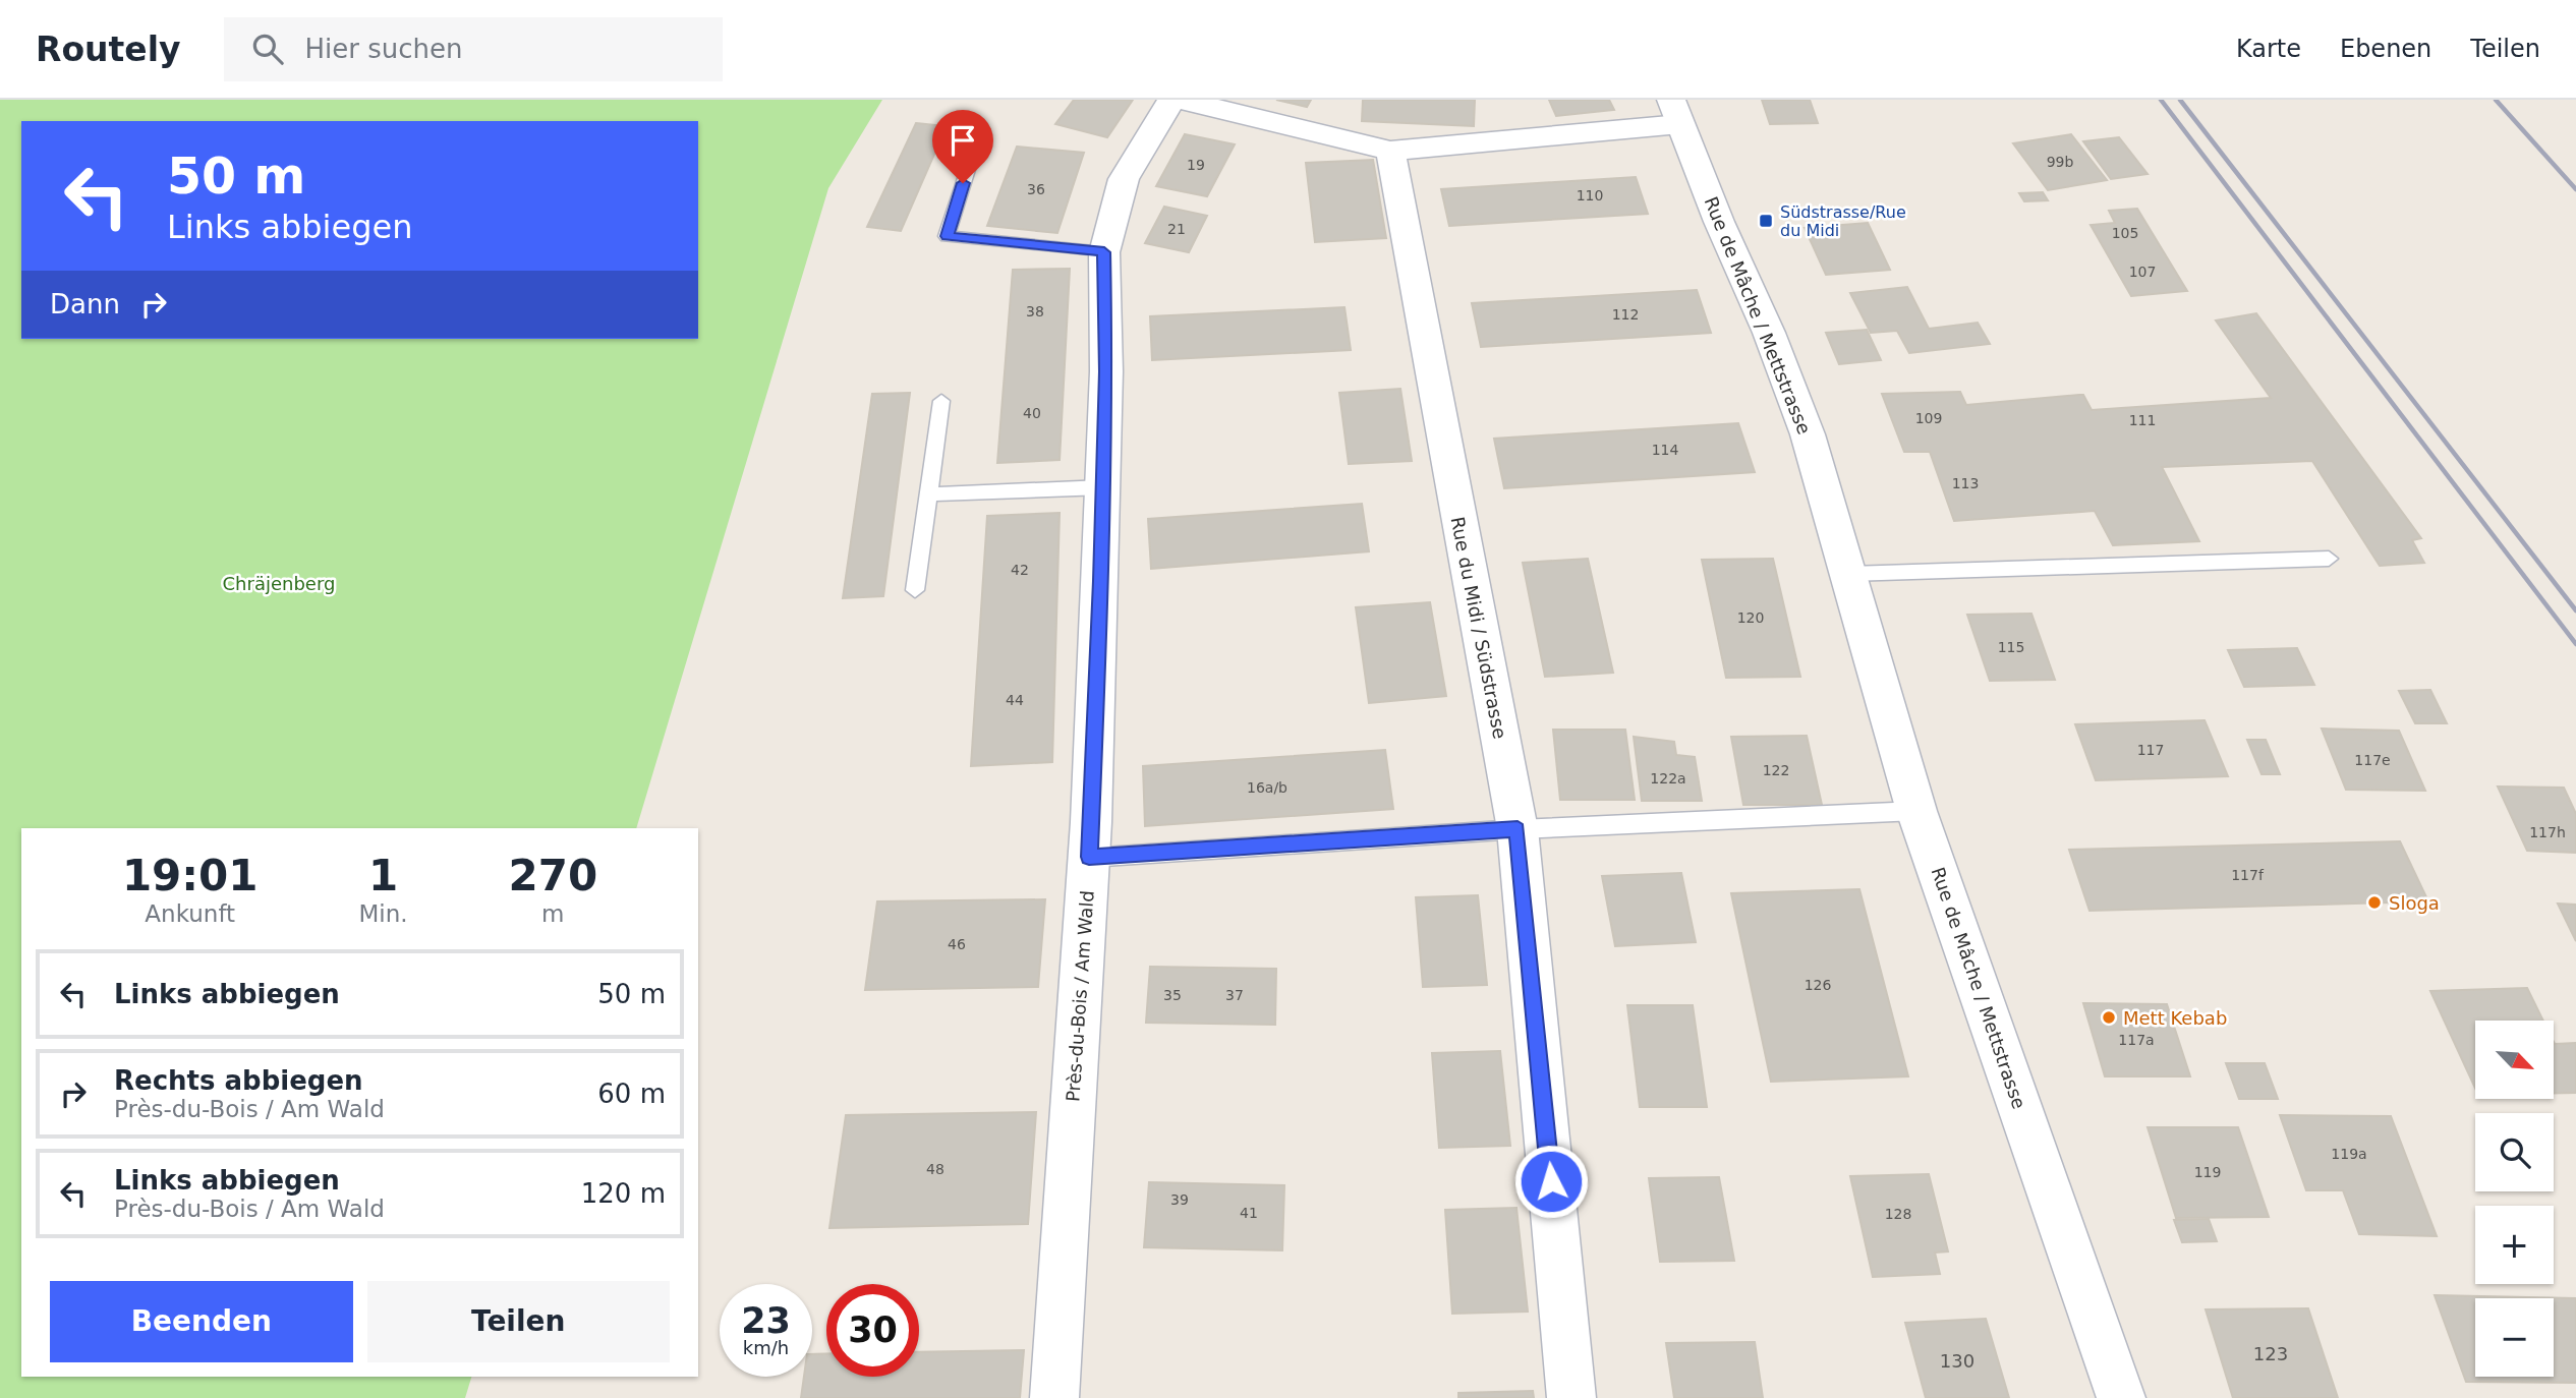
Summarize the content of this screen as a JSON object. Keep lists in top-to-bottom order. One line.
{"streets":{"street":["Rue de Mâche / Mettstrasse","Rue du Midi / Südstrasse","Près-du-Bois / Am Wald"]},"parks":["Chräjenberg"],"places":{"transit":["Südstrasse/Rue du Midi"],"other":["Sloga","Mett Kebab"]},"house_numbers":["99b","19","36","110","21","105","107","38","112","40","109","111","114","113","42","120","115","44","117","117e","122","122a","16a/b","117h","117f","46","126","35","37","117a","119a","48","119","39","41","128","123","130"],"north":"bottom right","page":{"header":"Routely","search":"Hier suchen","nav":["Karte","Ebenen","Teilen"],"turn":["50 m","Links abbiegen"],"then":"Dann","eta":["19:01","Ankunft","1","Min.","270","m"],"list":[{"name":"Links abbiegen","value":"50 m"},{"name":"Rechts abbiegen","note":"Près-du-Bois / Am Wald","value":"60 m"},{"name":"Links abbiegen","note":"Près-du-Bois / Am Wald","value":"120 m"}],"map_buttons":["+","−"],"buttons":["Beenden","Teilen"],"speed":"23 km/h","limit":"30"}}
